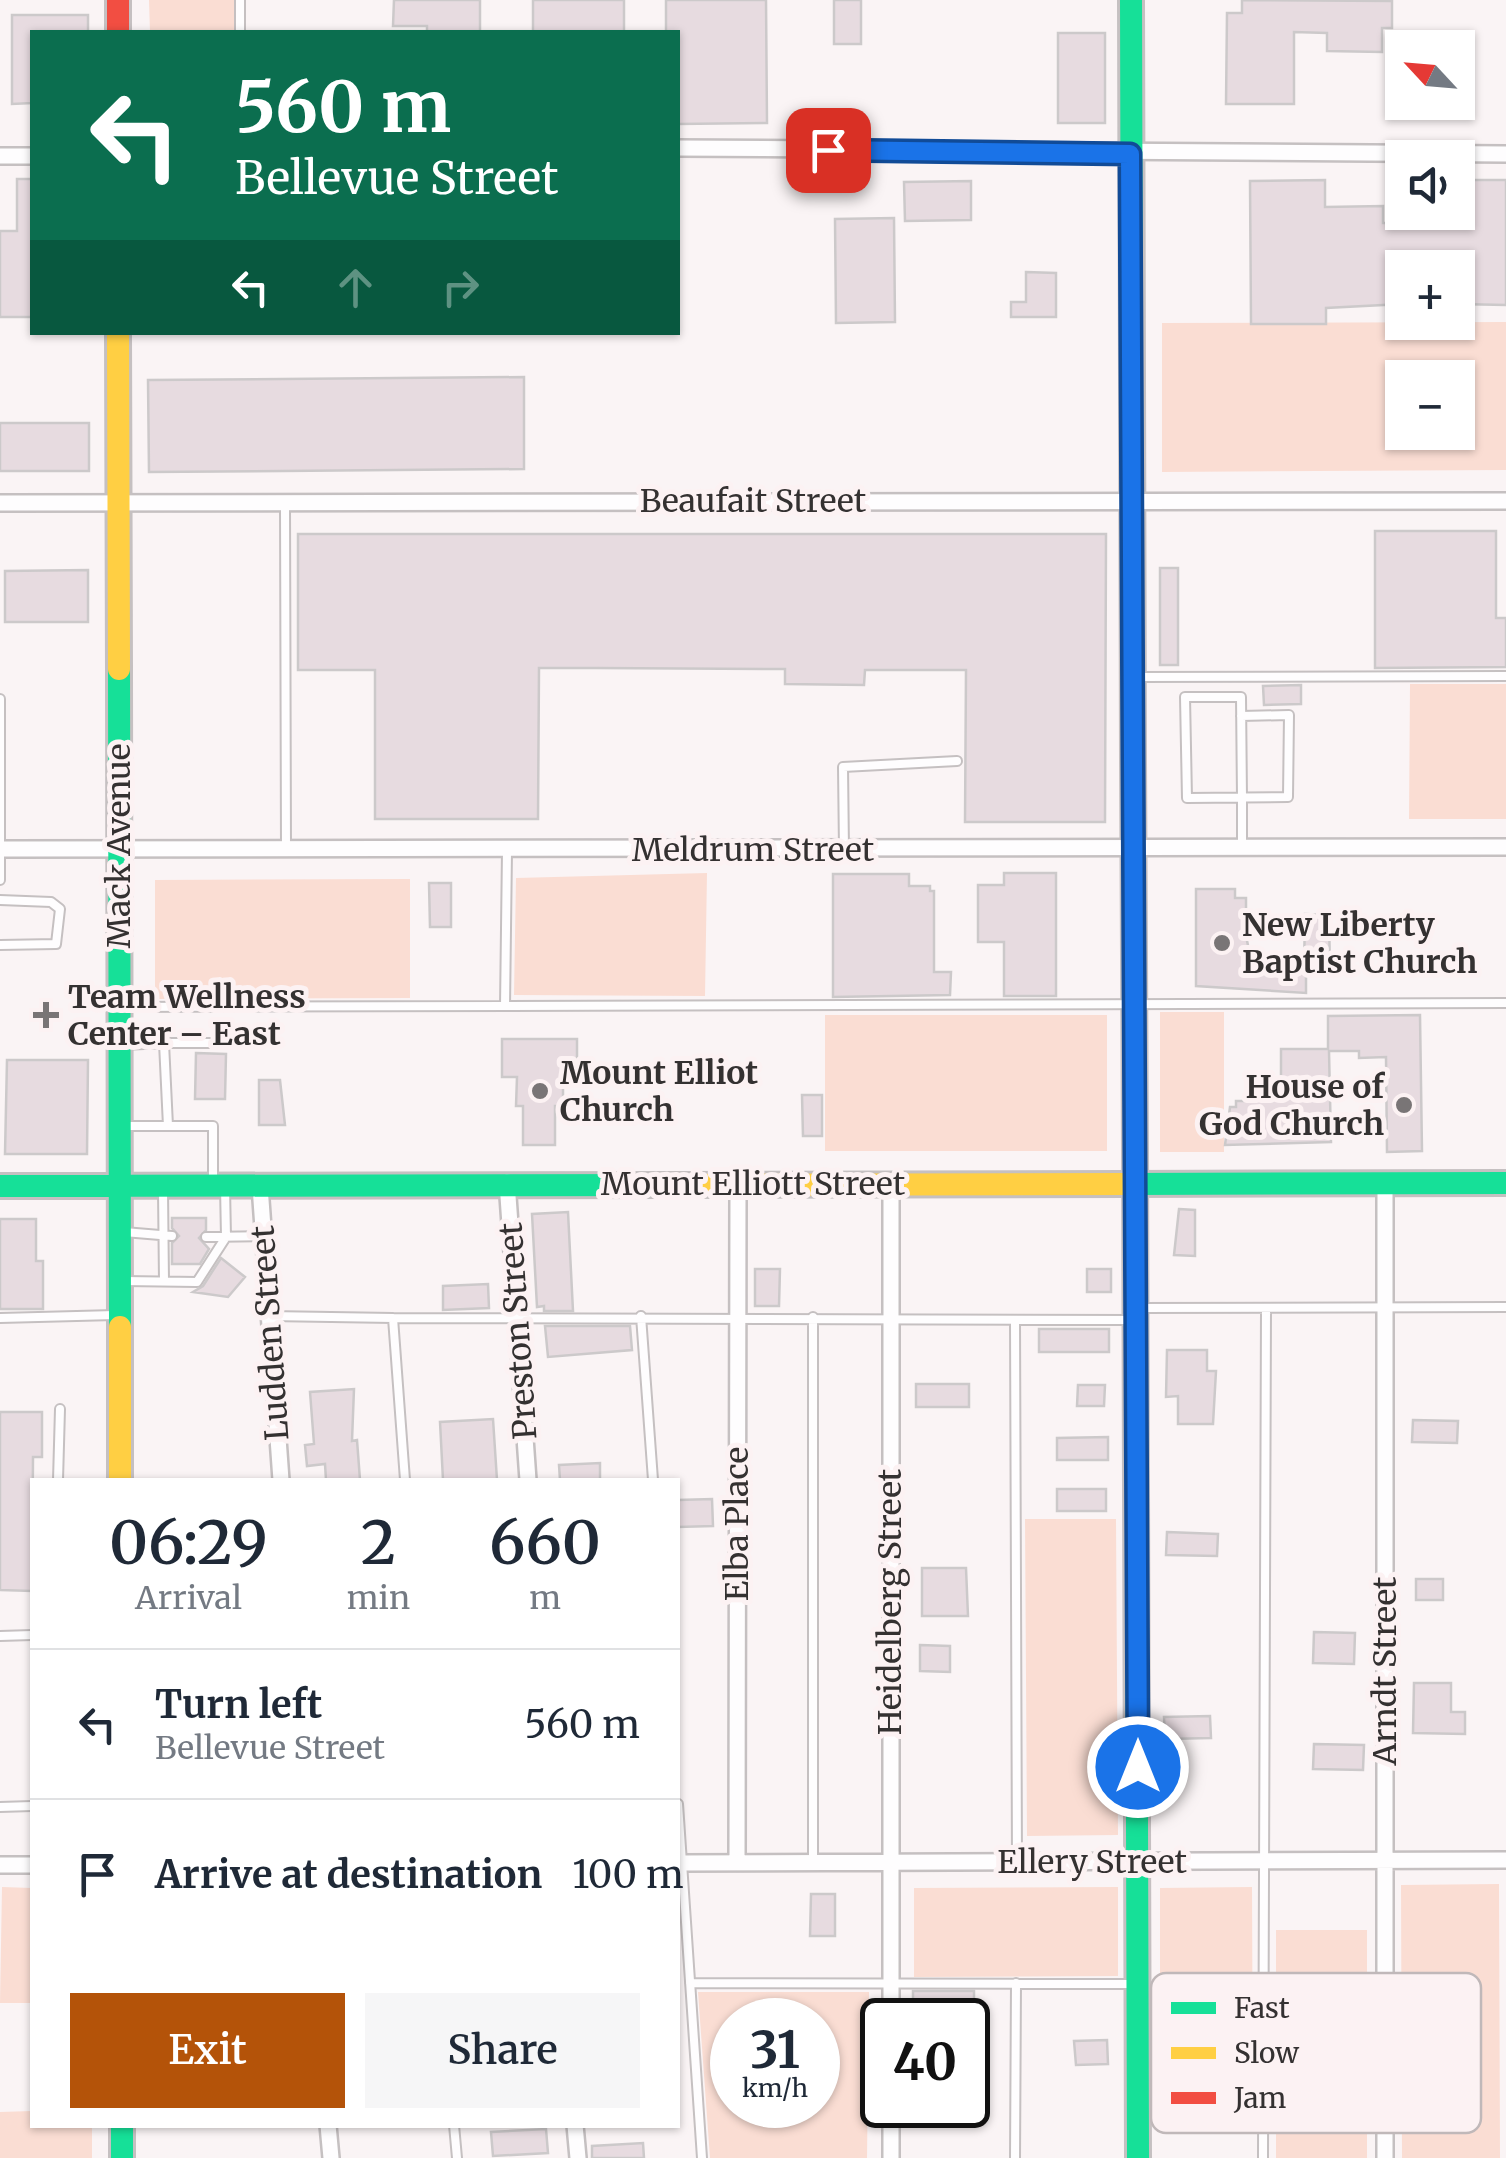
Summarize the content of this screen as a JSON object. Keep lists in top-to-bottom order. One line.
{"streets":{"main road":["Mack Avenue","Mount Elliott Street"],"street":["Beaufait Street","Meldrum Street","Preston Street","Ludden Street","Elba Place","Heidelberg Street","Arndt Street","Ellery Street"]},"crossings":[["Beaufait Street","Mack Avenue"],["Mack Avenue","Meldrum Street"],["Mack Avenue","Mount Elliott Street"],["Mount Elliott Street","Preston Street"],["Mount Elliott Street","Ludden Street"],["Mount Elliott Street","Elba Place"],["Mount Elliott Street","Heidelberg Street"],["Mount Elliott Street","Arndt Street"],["Elba Place","Ellery Street"],["Heidelberg Street","Ellery Street"],["Arndt Street","Ellery Street"]],"places":{"other":["New Liberty Baptist Church","Mount Elliot Church","House of God Church"],"health":["Team Wellness Center – East"]},"legend":["Fast","Slow","Jam"],"north":"top left","page":{"map_buttons":["+","−"],"turn":["560 m","Bellevue Street"],"eta":["06:29","Arrival","2","min","660","m"],"list":[{"name":"Turn left","note":"Bellevue Street","value":"560 m"},{"name":"Arrive at destination","value":"100 m"}],"buttons":["Exit","Share"],"speed":"31 km/h","limit":"40"}}
